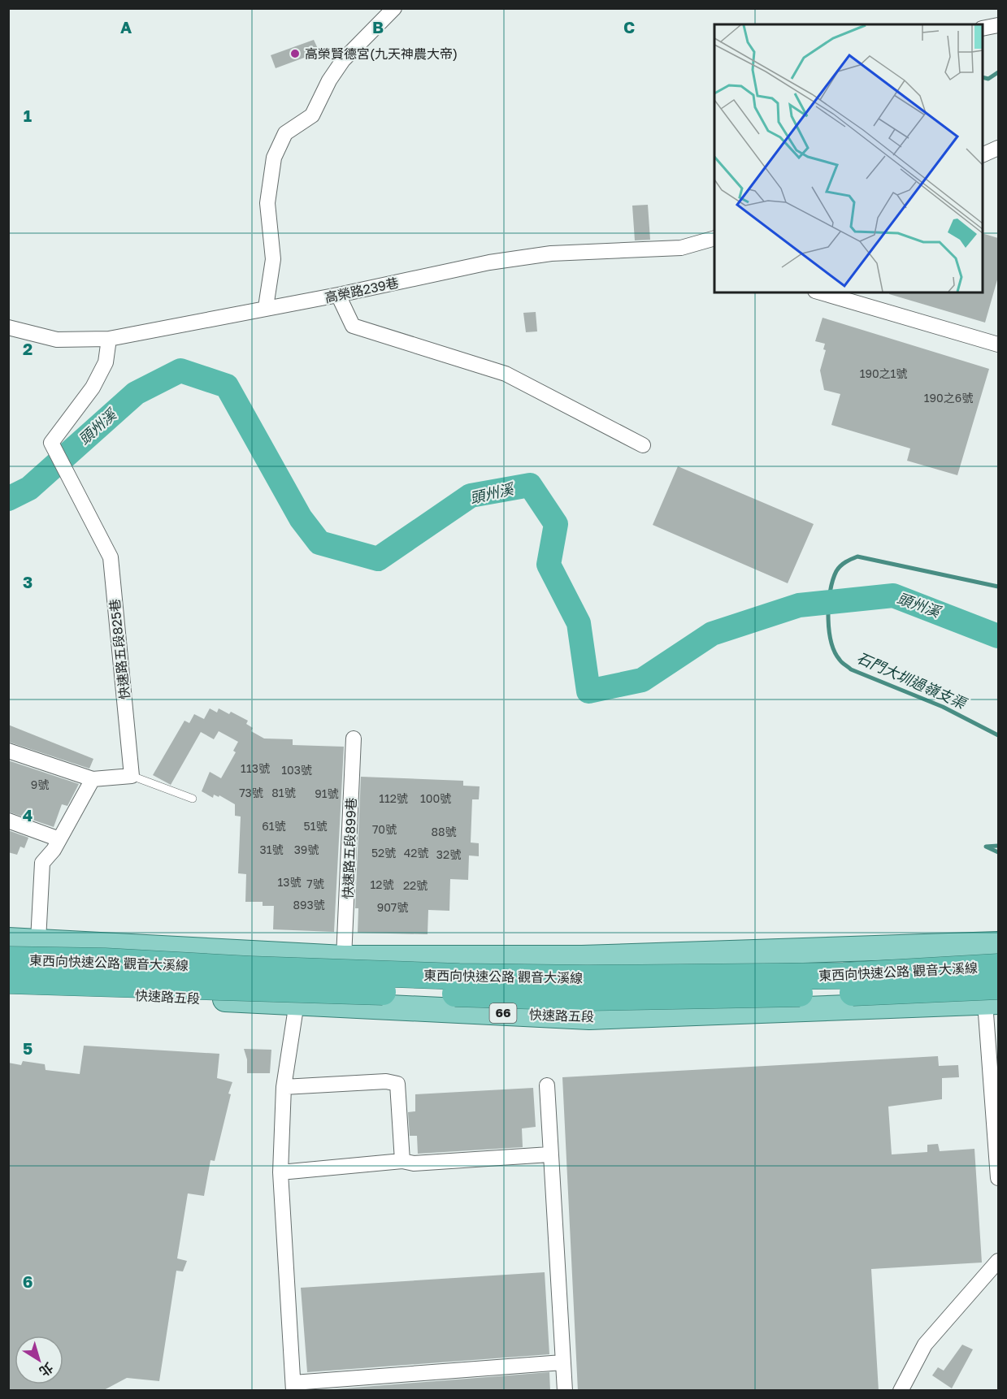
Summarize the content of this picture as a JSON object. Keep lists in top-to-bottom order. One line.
{"streets":{"highway":["東西向快速公路 觀音大溪線","66"],"main road":["快速路五段"],"street":["高榮路239巷","快速路五段825巷","快速路五段899巷"]},"crossings":[["高榮路239巷","快速路五段825巷"],["東西向快速公路 觀音大溪線","快速路五段"]],"water":["頭州溪","石門大圳過嶺支渠"],"places":["高榮賢德宮(九天神農大帝)"],"house_numbers":["190之1號","190之6號","113號","103號","9號","73號","81號","91號","112號","100號","61號","51號","70號","88號","31號","39號","52號","42號","32號","13號","7號","12號","22號","893號","907號"],"north":"bottom right","grid":{"columns":["A","B","C"],"rows":["1","2","3","4","5","6"]}}
